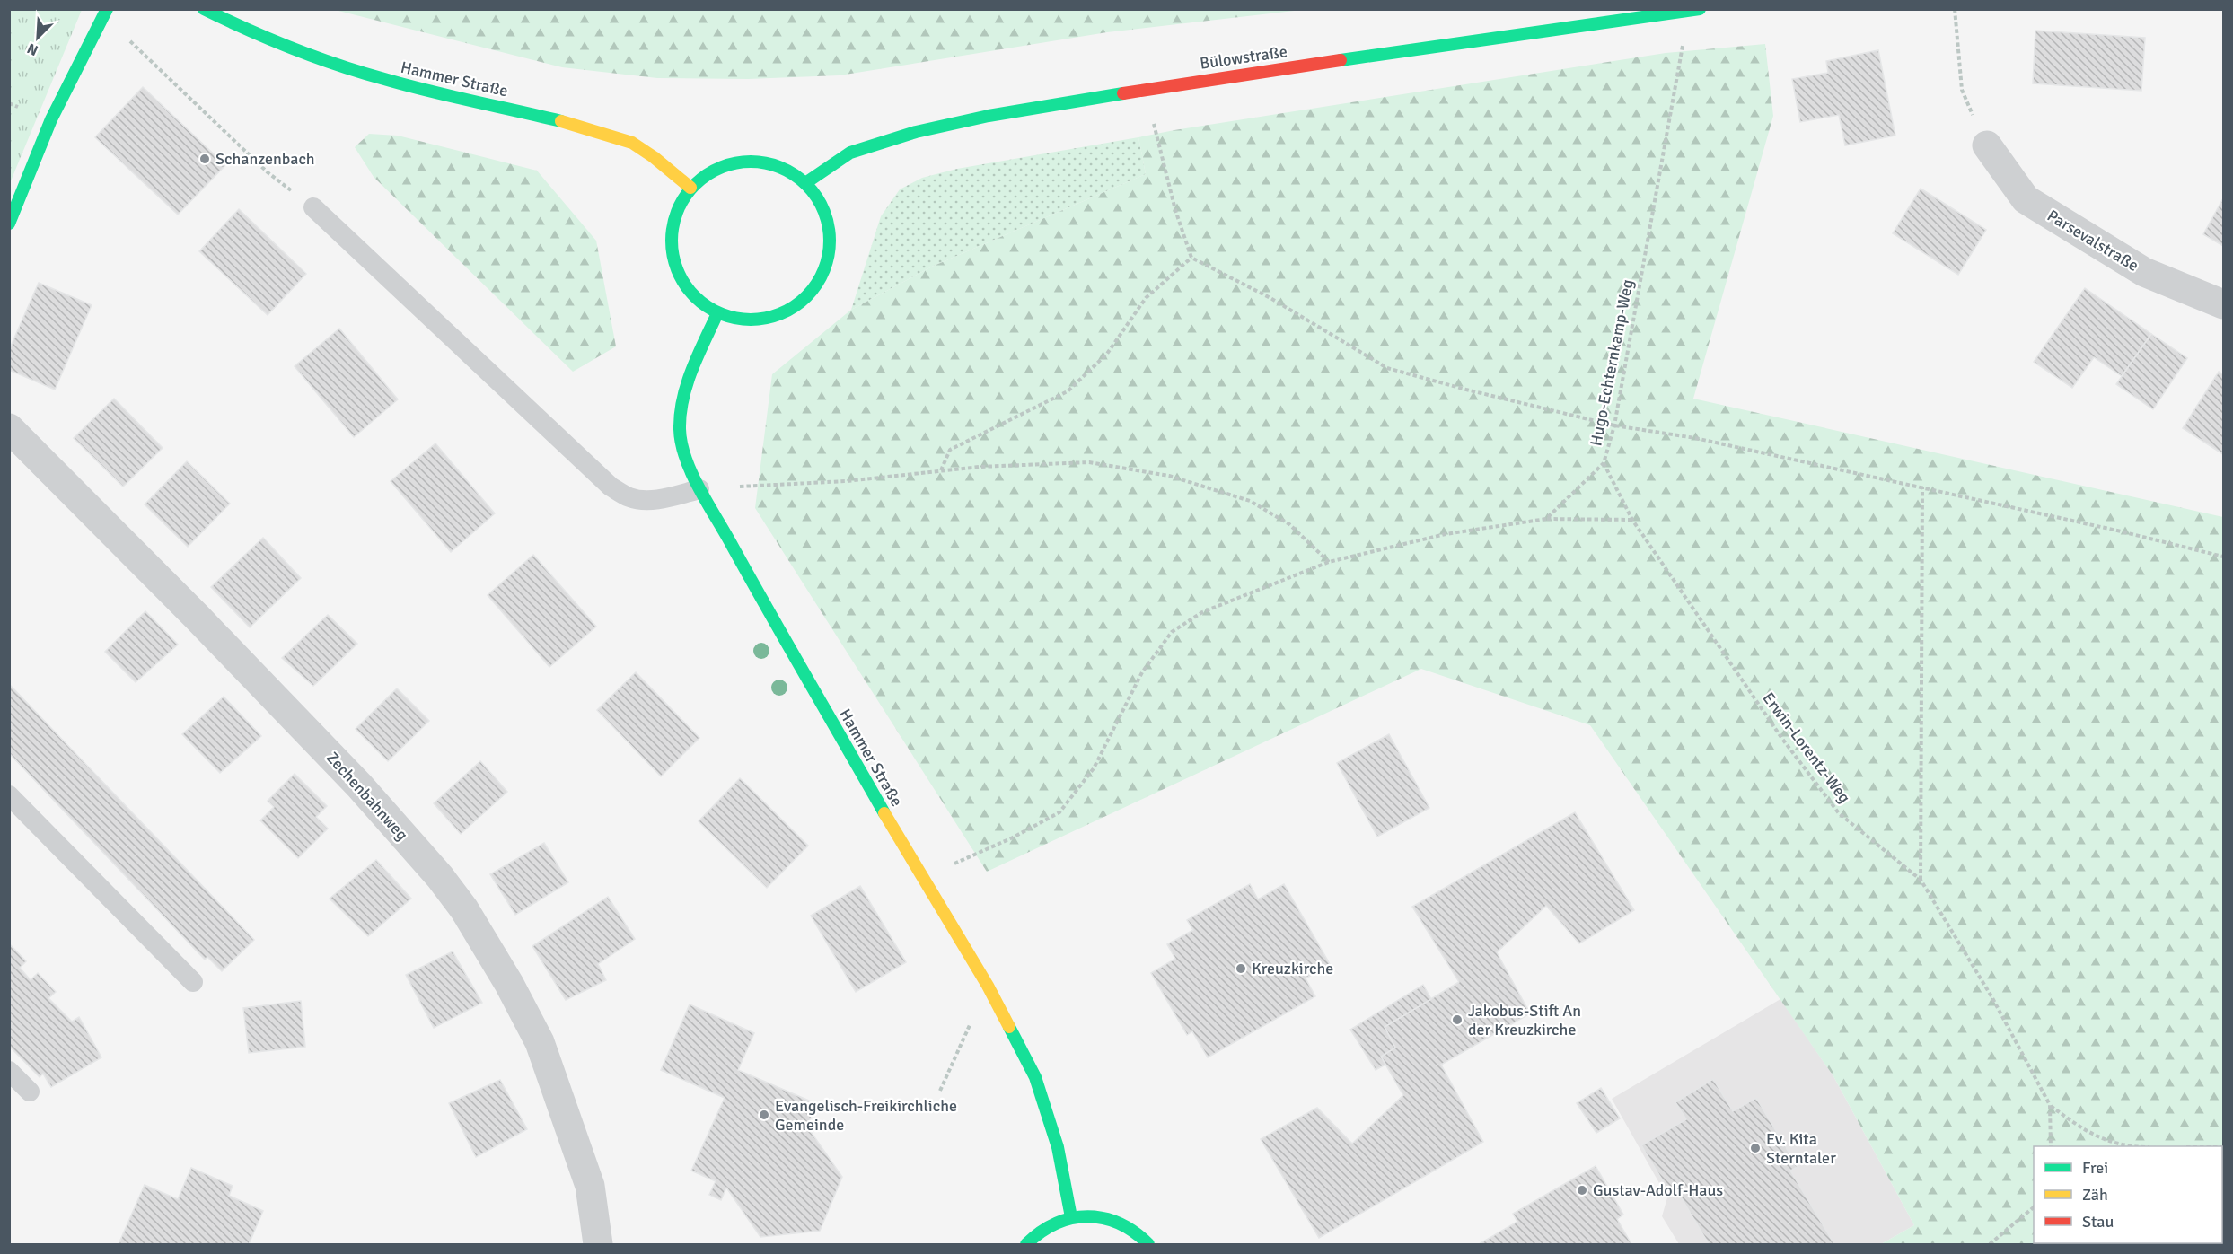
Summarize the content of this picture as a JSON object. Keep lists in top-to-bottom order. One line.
{"streets":{"main road":["Bülowstraße","Hammer Straße"],"street":["Parsevalstraße","Zechenbahnweg"],"path":["Hugo-Echternkamp-Weg","Erwin-Lorentz-Weg"]},"crossings":[["Bülowstraße","Hammer Straße"],["Bülowstraße","Hugo-Echternkamp-Weg"],["Hugo-Echternkamp-Weg","Erwin-Lorentz-Weg"]],"places":["Schanzenbach","Kreuzkirche","Jakobus-Stift An der Kreuzkirche","Evangelisch-Freikirchliche Gemeinde","Ev. Kita Sterntaler","Gustav-Adolf-Haus"],"legend":["Frei","Zäh","Stau"],"north":"bottom left"}
